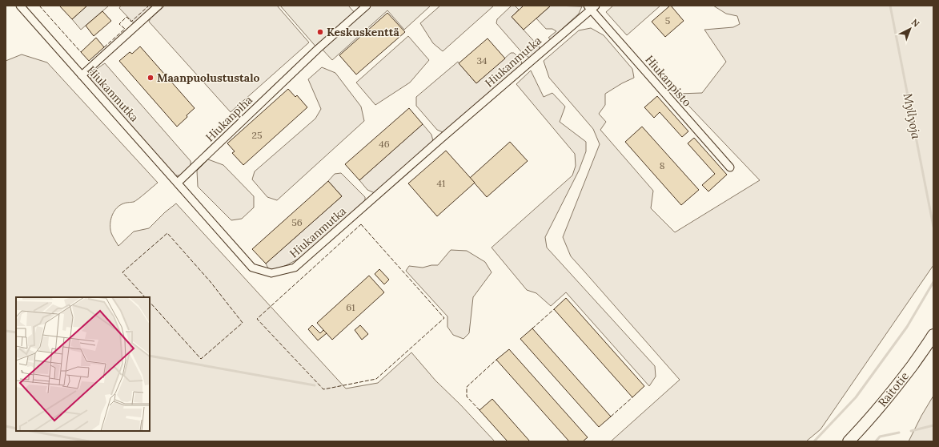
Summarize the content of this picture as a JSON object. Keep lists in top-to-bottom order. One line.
{"streets":{"main road":["Raitotie"],"street":["Hiukanmutka","Hiukanpisto","Hiukanpiha"]},"crossings":[["Hiukanmutka","Hiukanpisto"],["Hiukanmutka","Hiukanpiha"]],"water":["Myllyoja"],"places":["Keskuskenttä","Maanpuolustustalo"],"house_numbers":["5","34","25","46","8","41","56","61"],"north":"top right"}
